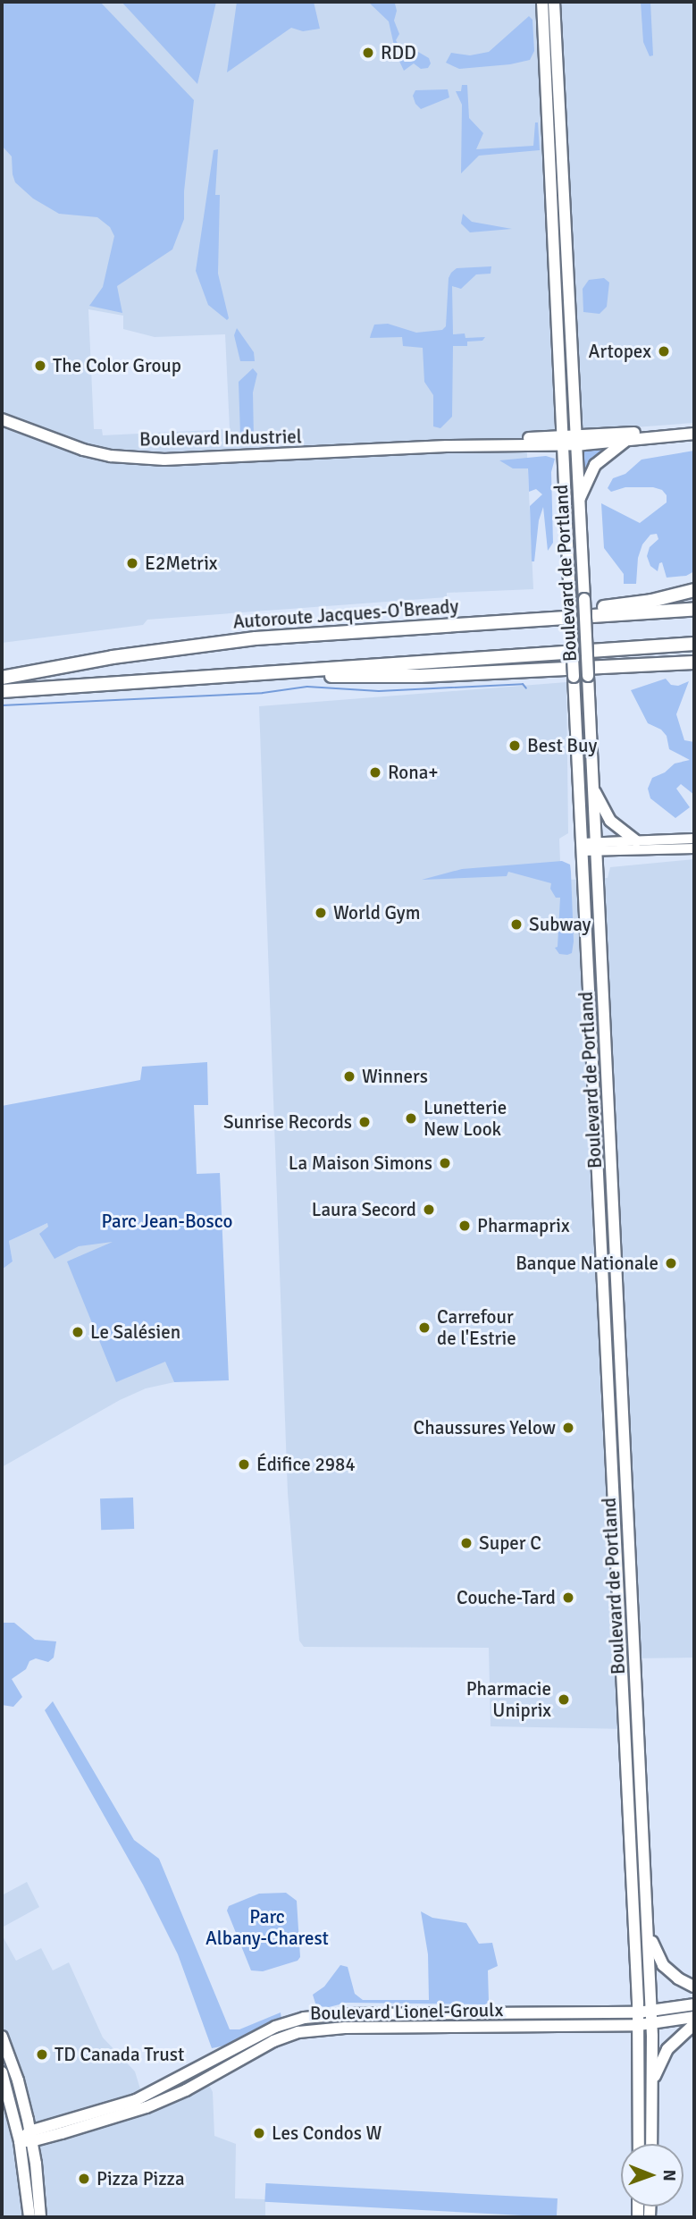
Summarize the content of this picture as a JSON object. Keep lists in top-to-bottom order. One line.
{"streets":{"highway":["Autoroute Jacques-O'Bready"],"main road":["Boulevard Industriel","Boulevard de Portland","Boulevard Lionel-Groulx"]},"crossings":[["Boulevard Industriel","Boulevard de Portland"],["Boulevard de Portland","Boulevard Lionel-Groulx"]],"parks":["Parc Jean-Bosco","Parc Albany-Charest"],"places":["RDD","Artopex","The Color Group","E2Metrix","Best Buy","Rona+","World Gym","Subway","Winners","Lunetterie New Look","Sunrise Records","La Maison Simons","Laura Secord","Pharmaprix","Banque Nationale","Carrefour de l'Estrie","Le Salésien","Chaussures Yelow","Édifice 2984","Super C","Couche-Tard","Pharmacie Uniprix","TD Canada Trust","Les Condos W","Pizza Pizza"],"north":"right"}
